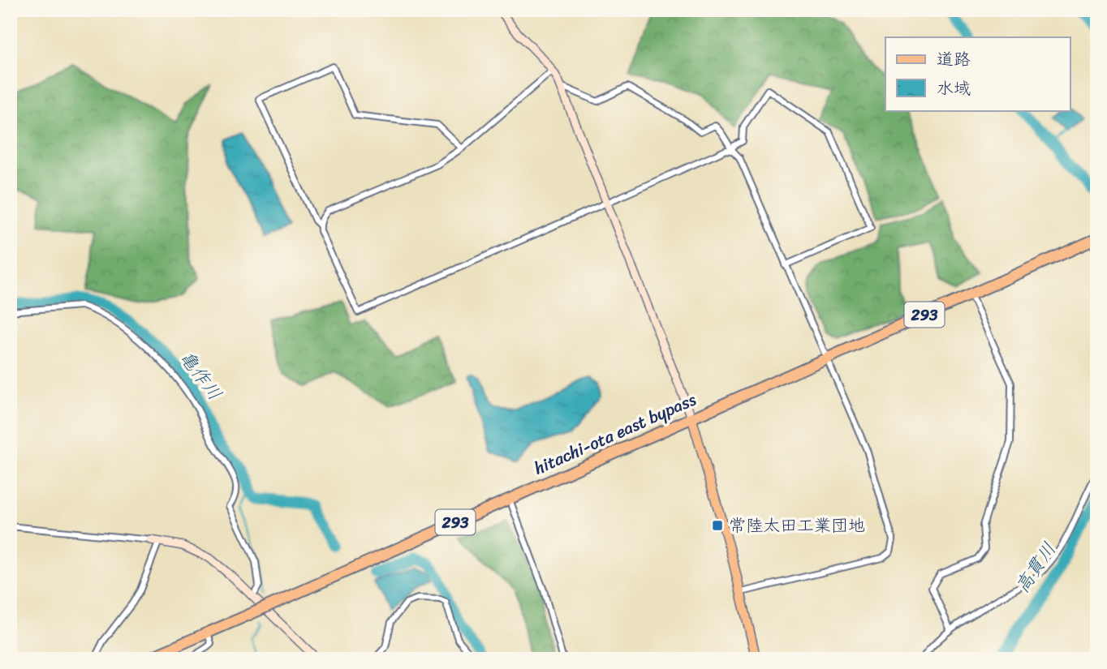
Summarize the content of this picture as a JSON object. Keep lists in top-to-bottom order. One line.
{"streets":{"highway":["293","hitachi-ota east bypass"]},"water":["亀作川","高貫川"],"places":{"transit":["常陸太田工業団地"]},"legend":["道路","水域"]}
